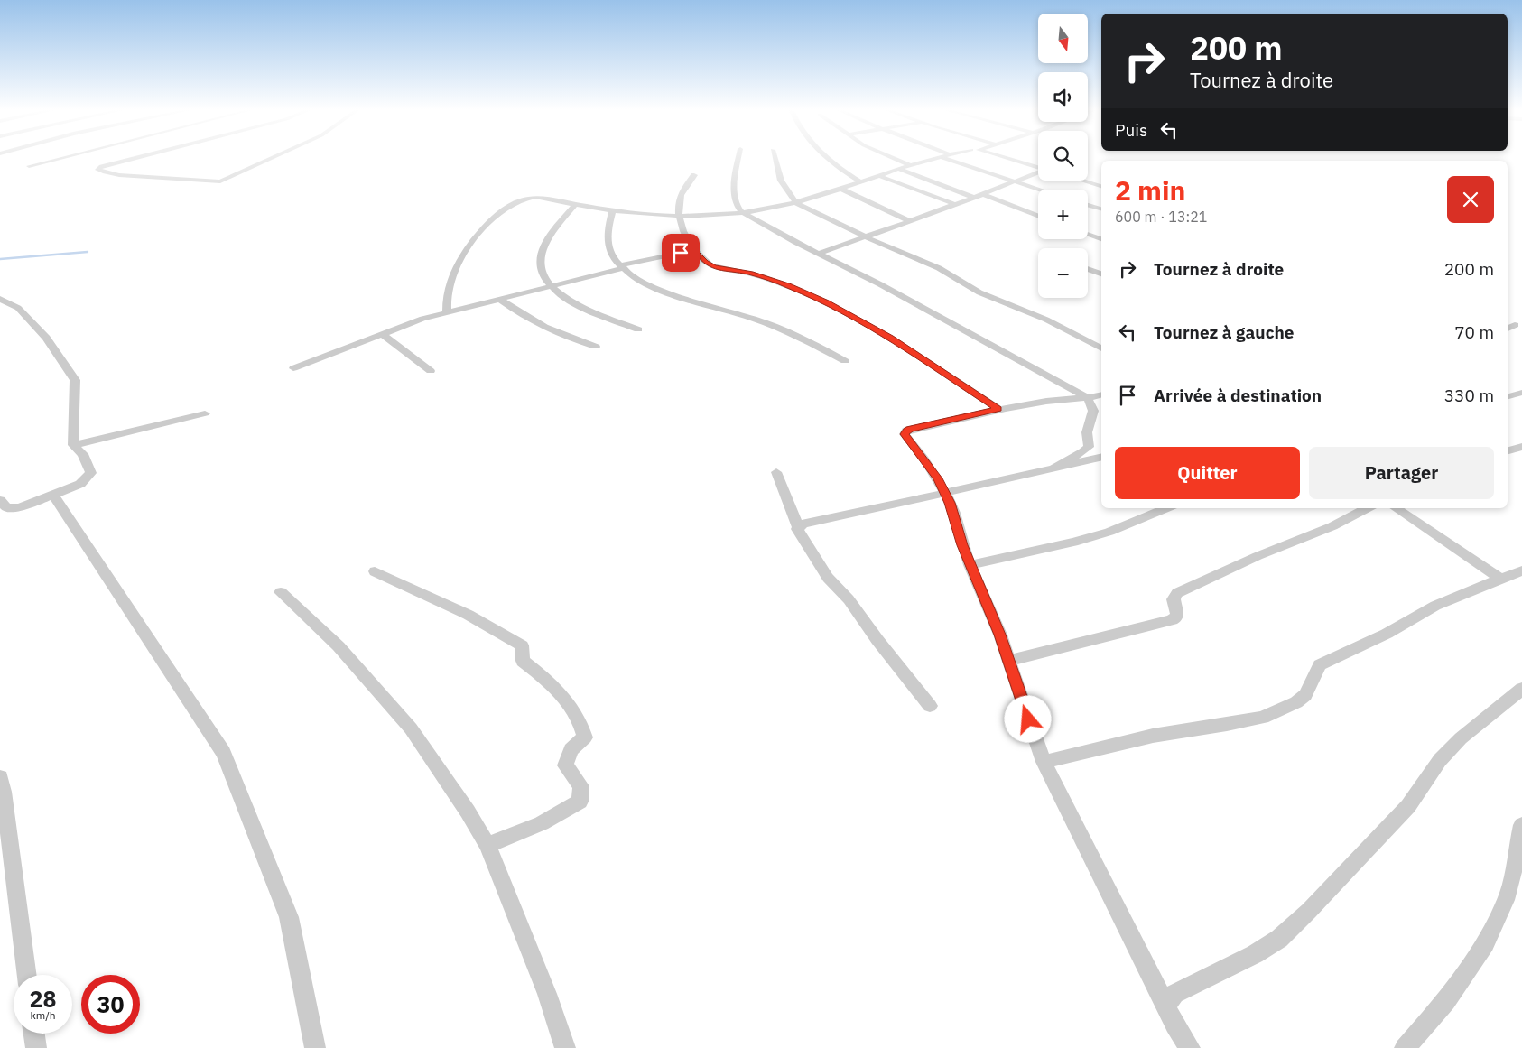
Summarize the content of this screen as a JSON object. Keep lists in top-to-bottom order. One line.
{"north":"bottom","page":{"map_buttons":["+","−"],"turn":["200 m","Tournez à droite"],"then":"Puis","heading":["2 min","600 m · 13:21"],"list":[{"name":"Tournez à droite","value":"200 m"},{"name":"Tournez à gauche","value":"70 m"},{"name":"Arrivée à destination","value":"330 m"}],"buttons":["Quitter","Partager"],"speed":"28 km/h","limit":"30"}}
